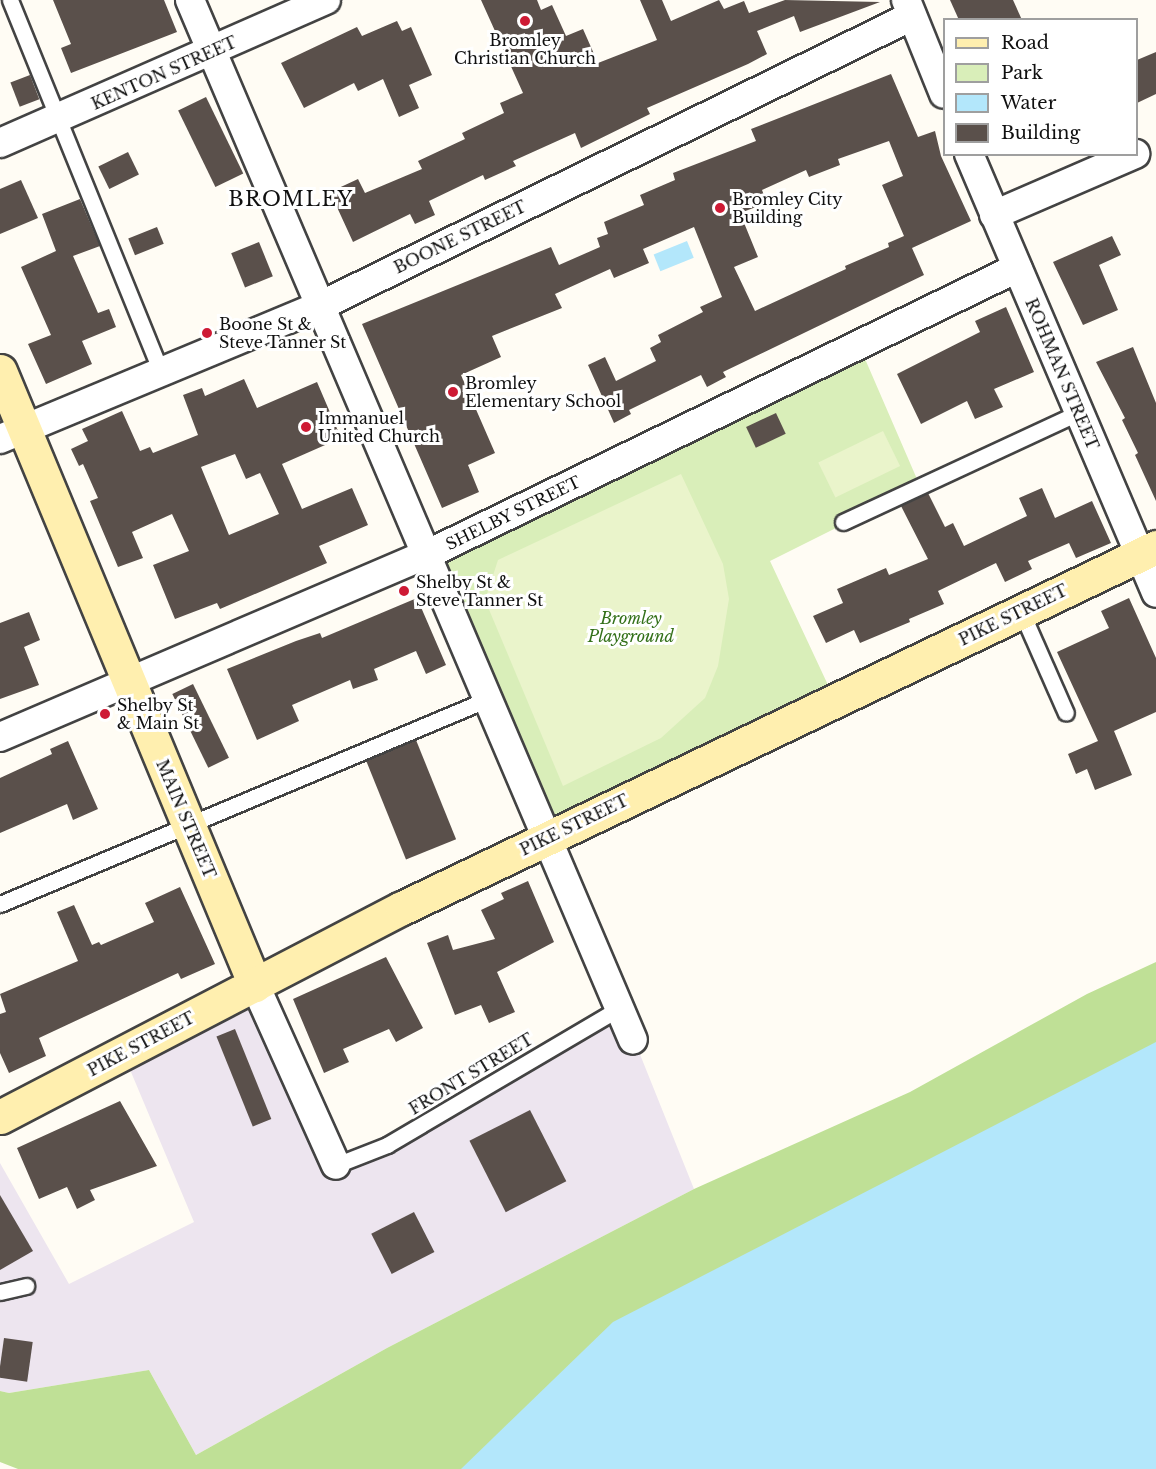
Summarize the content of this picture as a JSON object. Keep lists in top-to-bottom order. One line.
{"streets":{"main road":["PIKE STREET","MAIN STREET"],"street":["KENTON STREET","BOONE STREET","ROHMAN STREET","SHELBY STREET"],"lane":["FRONT STREET"]},"crossings":[["BOONE STREET","MAIN STREET"],["ROHMAN STREET","SHELBY STREET"],["ROHMAN STREET","PIKE STREET"],["SHELBY STREET","MAIN STREET"],["PIKE STREET","MAIN STREET"],["MAIN STREET","FRONT STREET"]],"districts":["BROMLEY"],"parks":["Bromley Playground"],"places":["Bromley Christian Church","Bromley City Building","Boone St & Steve Tanner St","Bromley Elementary School","Immanuel United Church","Shelby St & Steve Tanner St","Shelby St & Main St"],"legend":["Road","Park","Water","Building"]}
